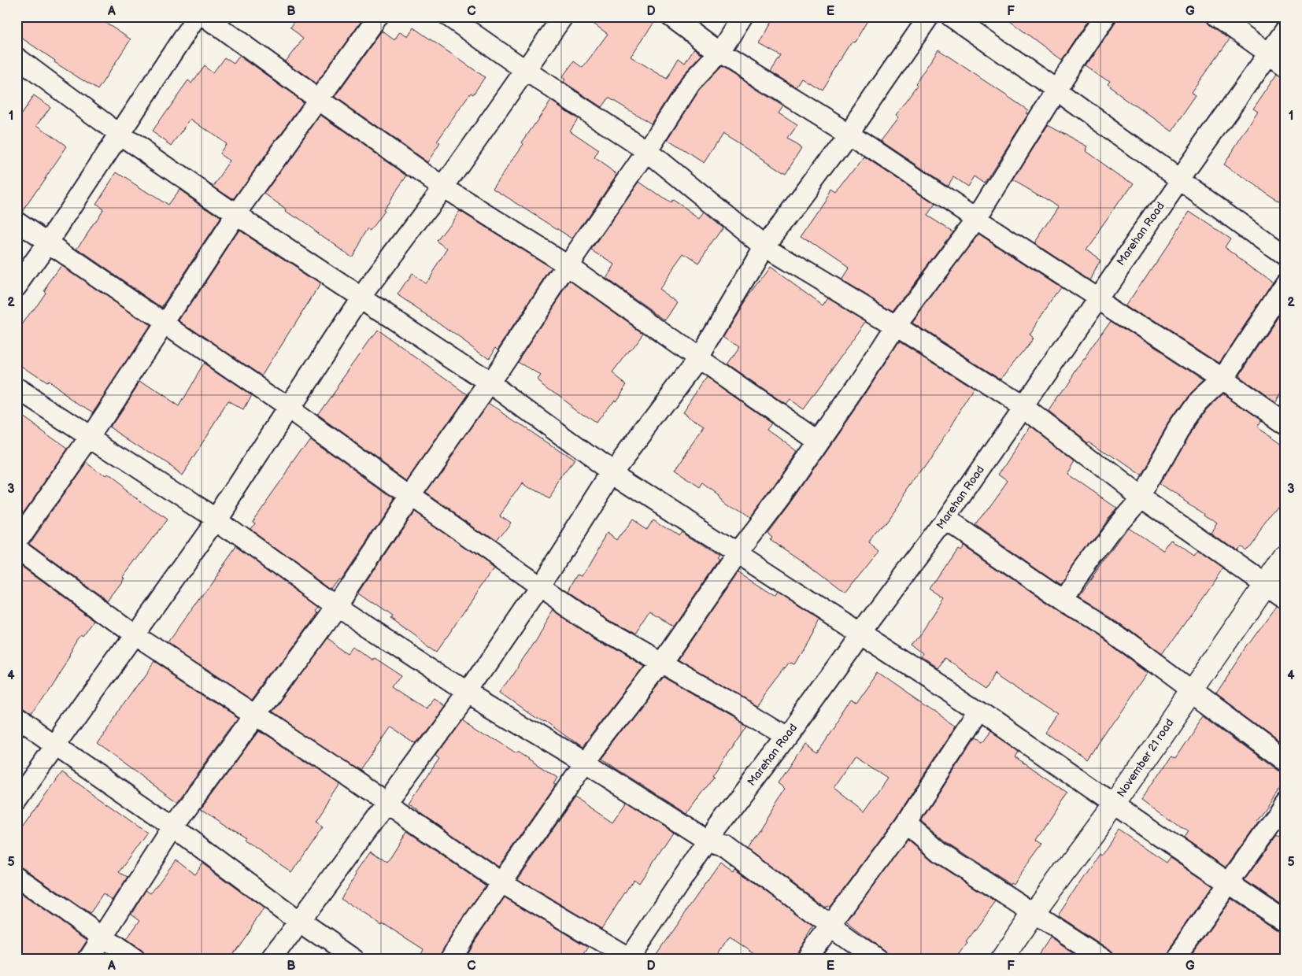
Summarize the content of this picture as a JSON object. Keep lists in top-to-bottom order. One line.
{"streets":{"street":["Marehan Road","November 21 road"]},"grid":{"columns":["A","B","C","D","E","F","G"],"rows":["1","2","3","4","5"]}}
